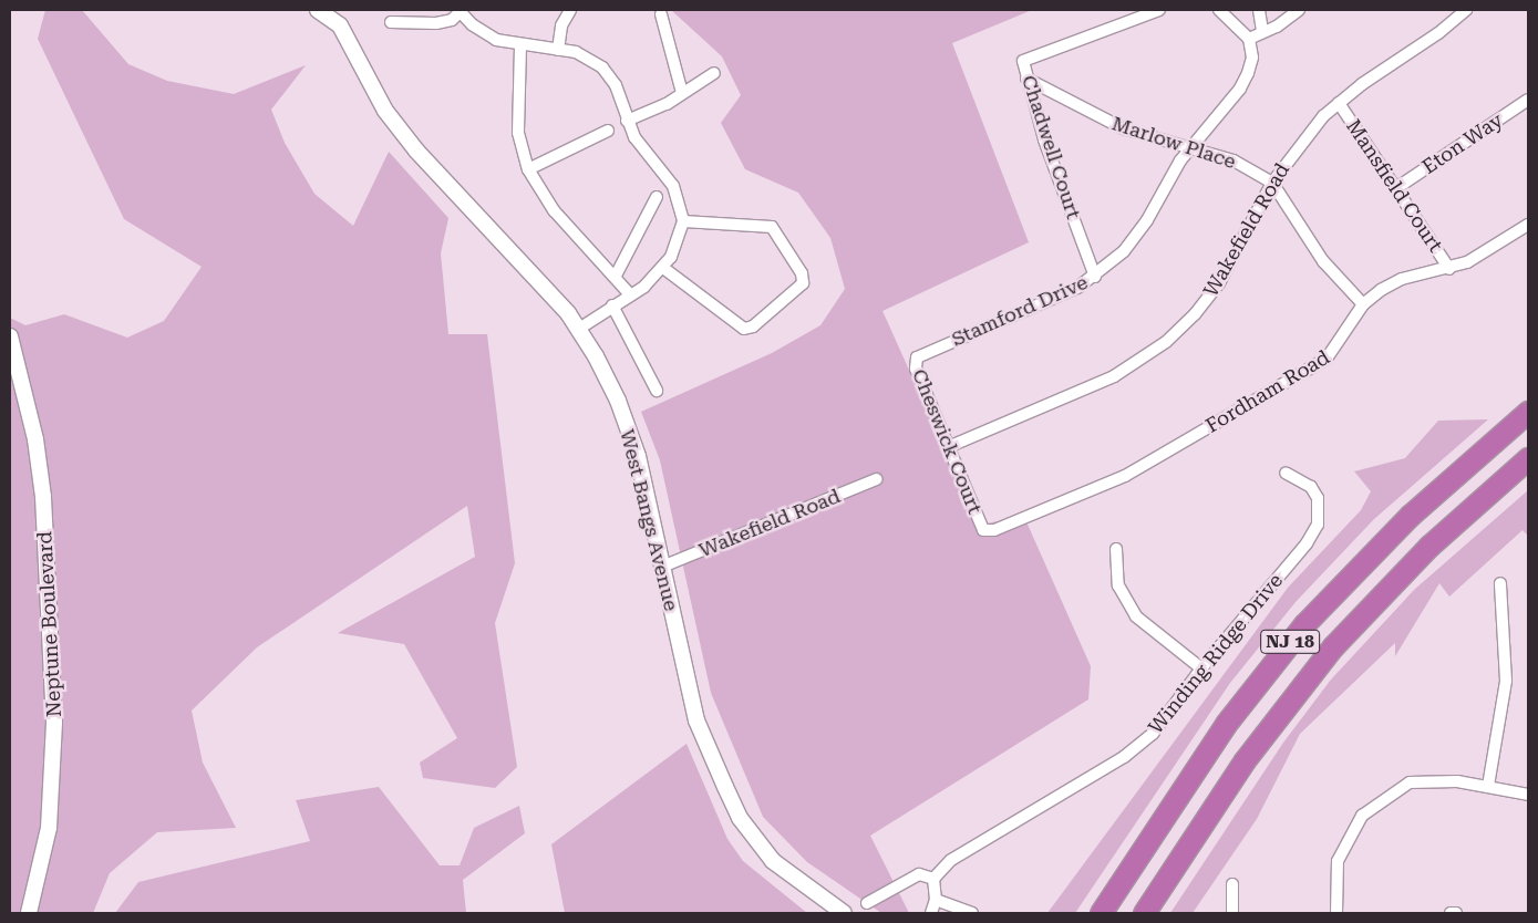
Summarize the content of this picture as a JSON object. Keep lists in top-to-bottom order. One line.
{"streets":{"highway":["NJ 18"],"street":["Marlow Place","Eton Way","Chadwell Court","Mansfield Court","Wakefield Road","Stamford Drive","Fordham Road","Cheswick Court","West Bangs Avenue","Neptune Boulevard","Winding Ridge Drive"]},"crossings":[["Marlow Place","Chadwell Court"],["Marlow Place","Wakefield Road"],["Marlow Place","Stamford Drive"],["Marlow Place","Fordham Road"],["Eton Way","Mansfield Court"],["Chadwell Court","Stamford Drive"],["Mansfield Court","Wakefield Road"],["Mansfield Court","Fordham Road"],["Wakefield Road","Cheswick Court"],["Wakefield Road","West Bangs Avenue"],["Stamford Drive","Cheswick Court"],["Fordham Road","Cheswick Court"]]}
